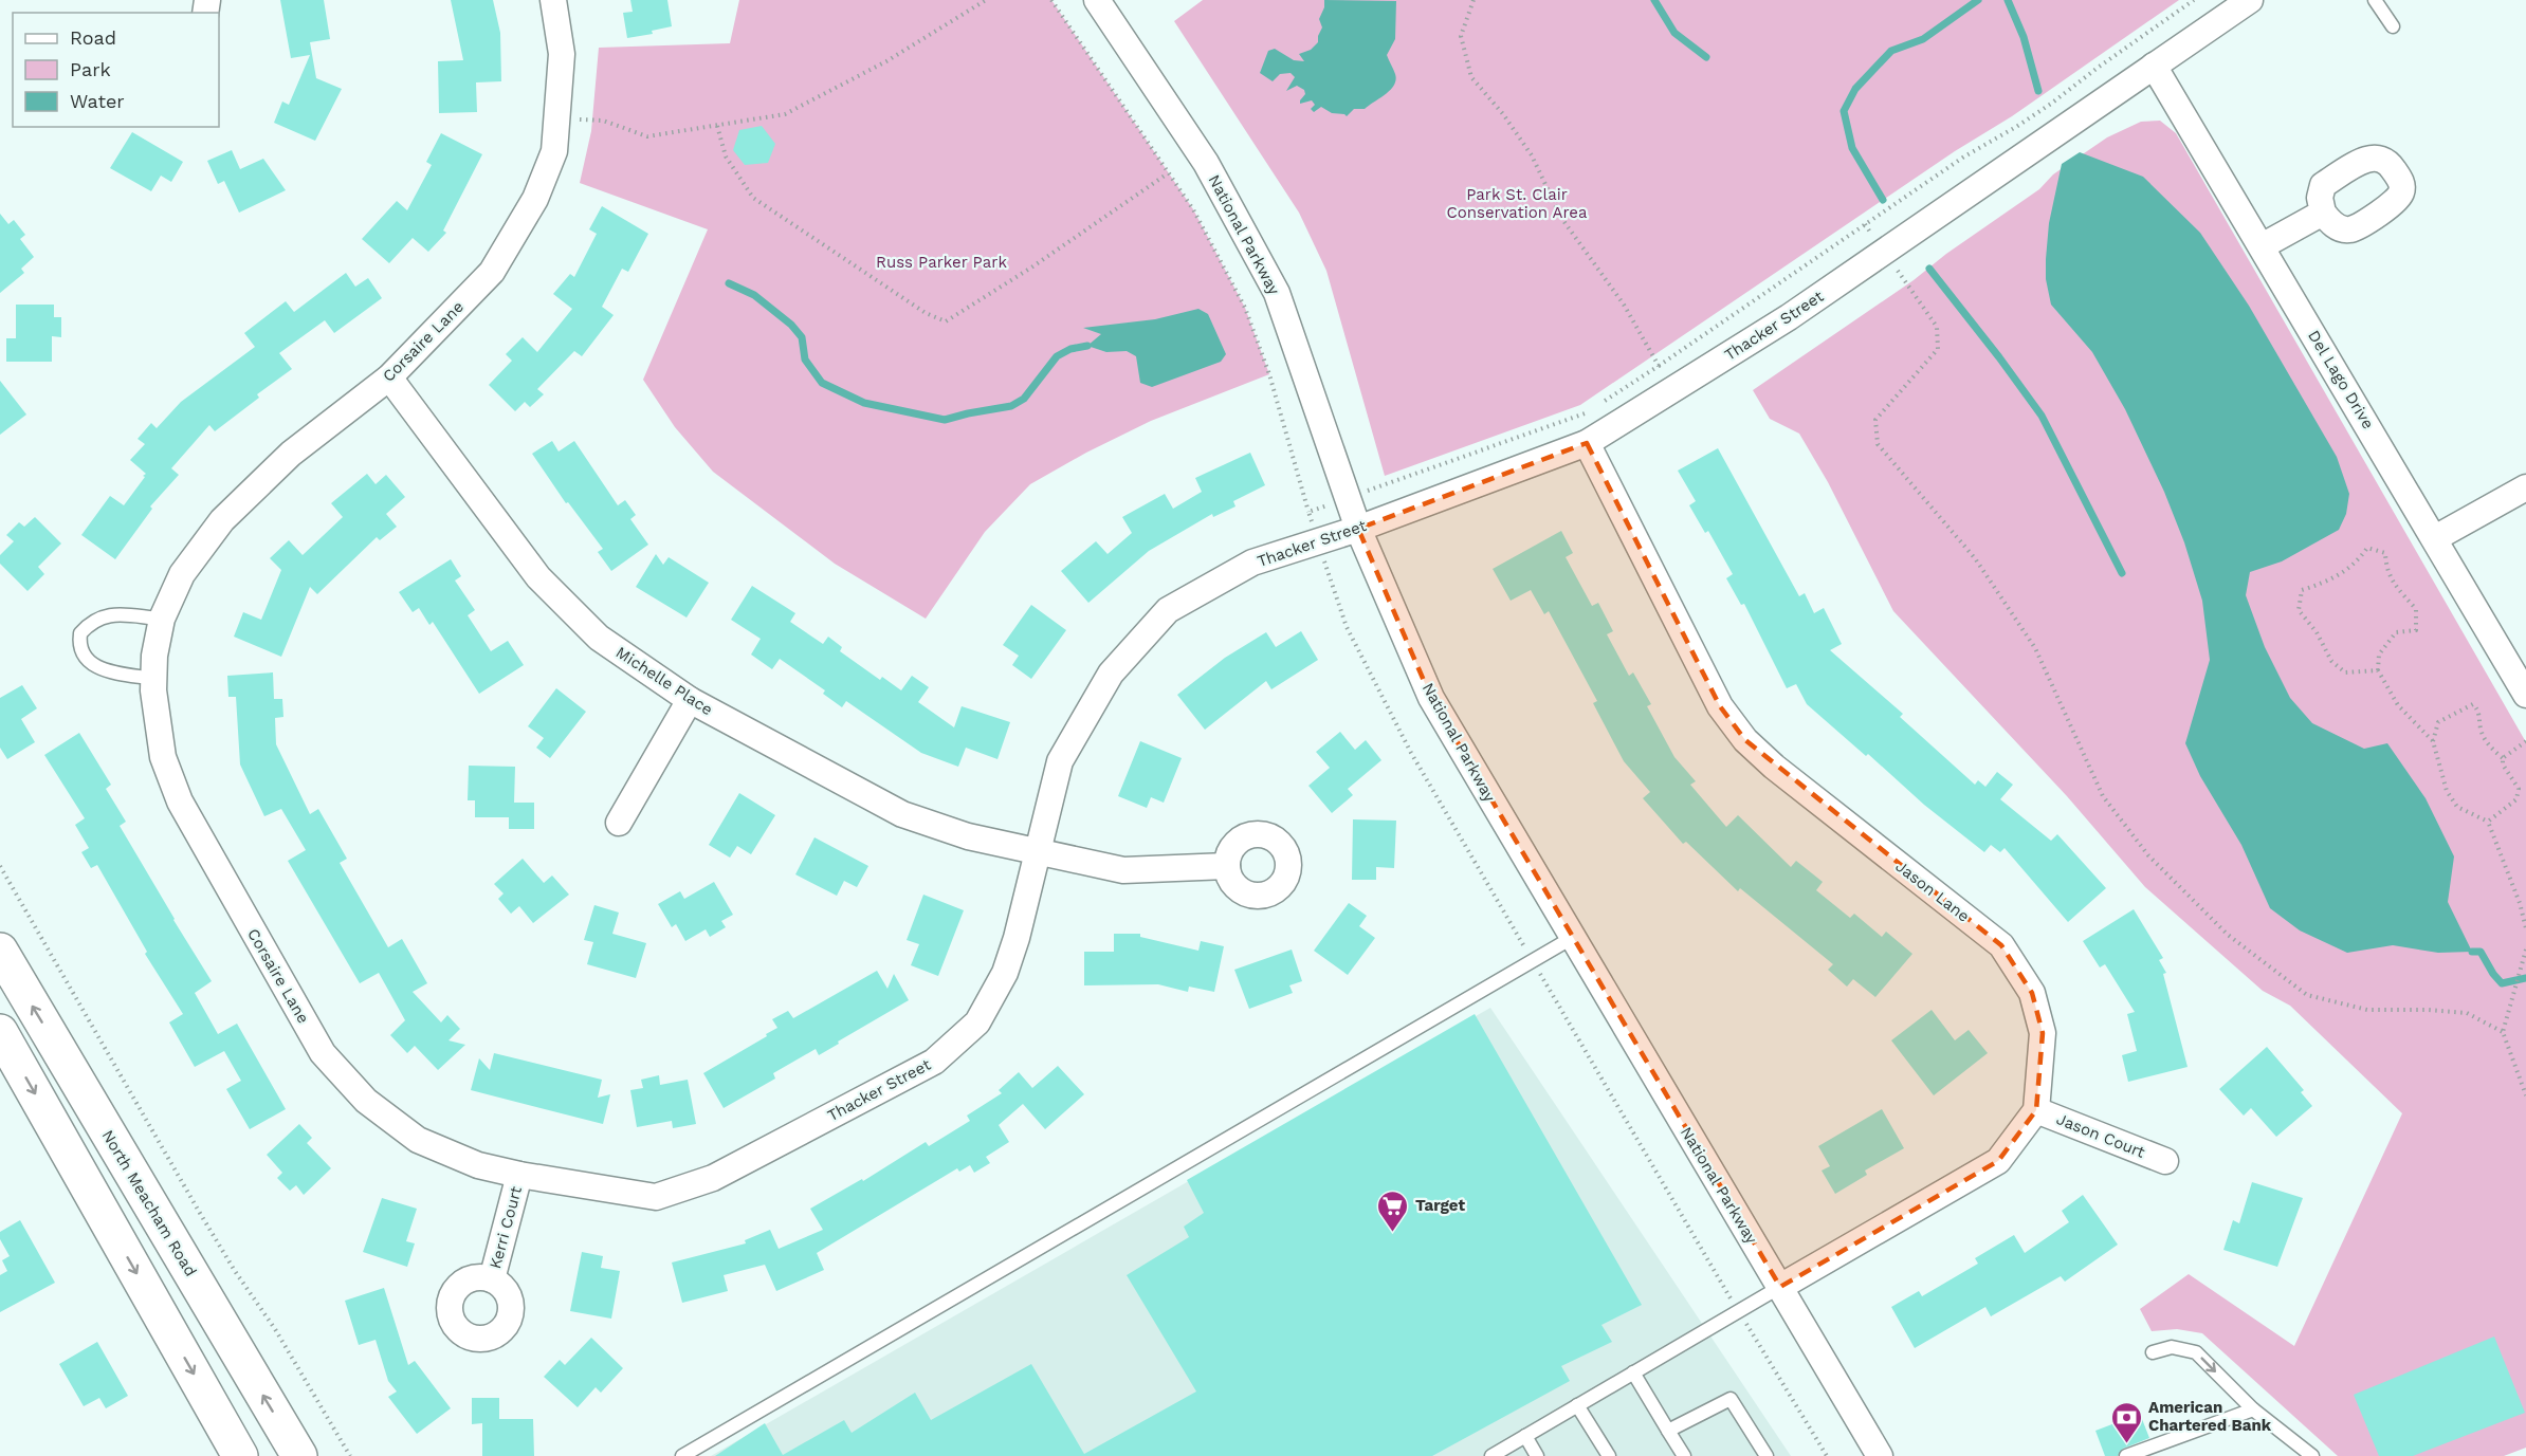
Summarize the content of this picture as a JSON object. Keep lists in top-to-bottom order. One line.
{"streets":{"main road":["North Meacham Road"],"street":["National Parkway","Thacker Street","Corsaire Lane","Del Lago Drive","Michelle Place","Jason Lane","Jason Court","Kerri Court"]},"crossings":[["National Parkway","Thacker Street"],["Thacker Street","Corsaire Lane"],["Thacker Street","Del Lago Drive"],["Thacker Street","Michelle Place"],["Thacker Street","Jason Lane"],["Thacker Street","Kerri Court"],["Corsaire Lane","Michelle Place"],["Corsaire Lane","Kerri Court"],["Jason Lane","Jason Court"]],"parks":["Park St. Clair Conservation Area","Russ Parker Park"],"places":{"supermarket":["Target"],"bank":["American Chartered Bank"]},"legend":["Road","Park","Water"]}
